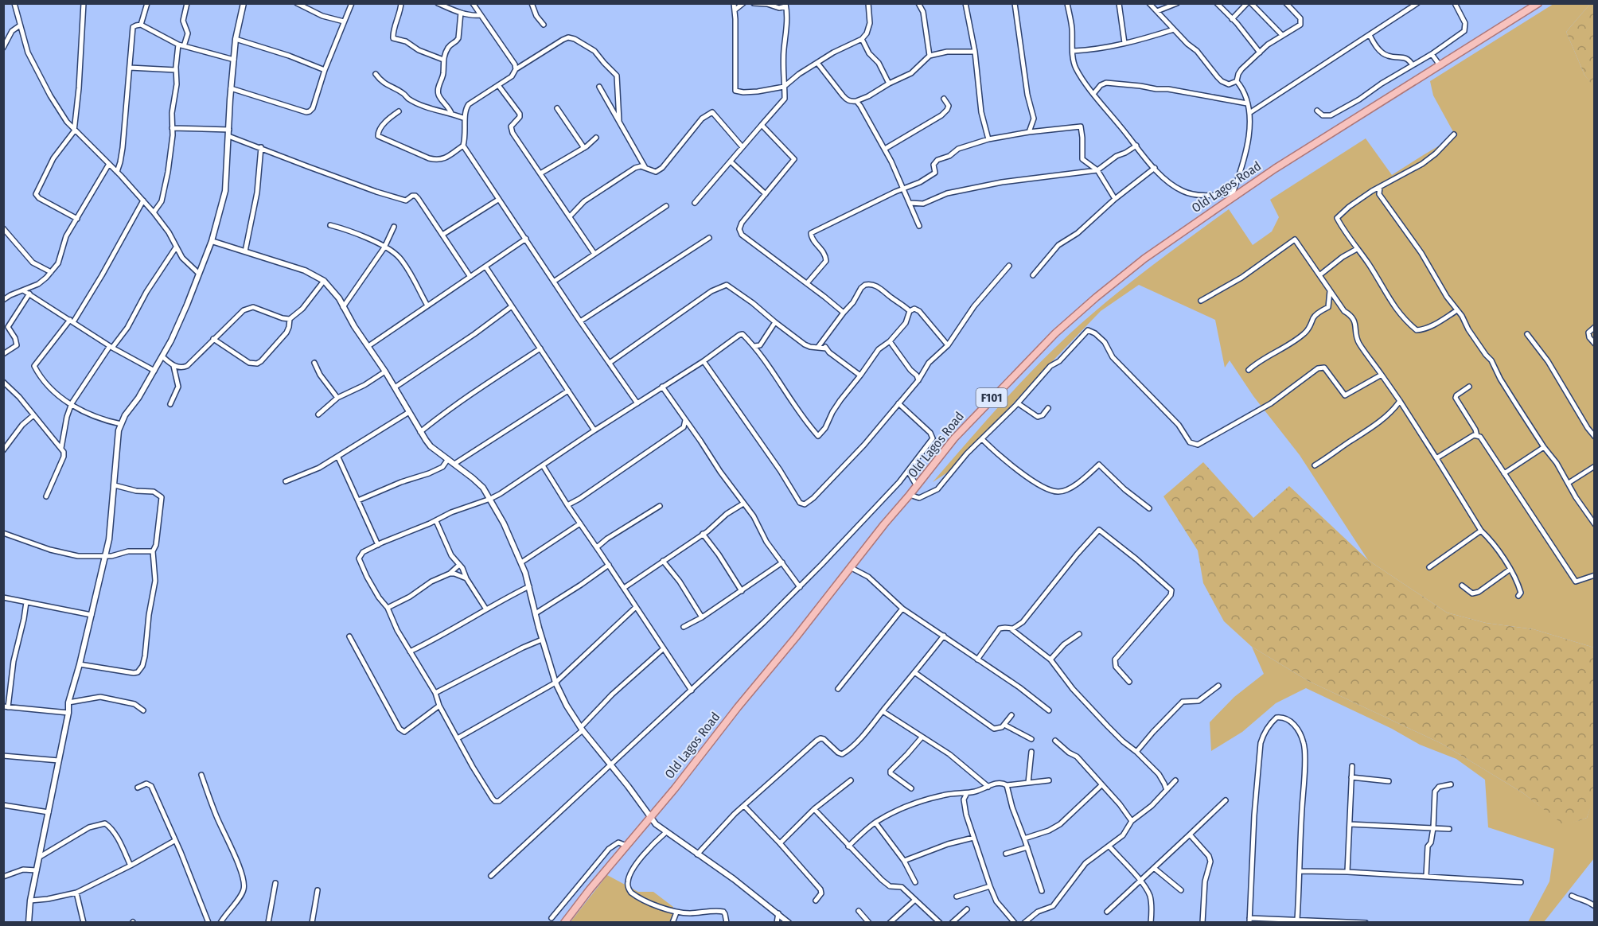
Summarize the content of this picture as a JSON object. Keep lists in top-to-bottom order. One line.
{"streets":{"main road":["Old Lagos Road","F101"]}}
